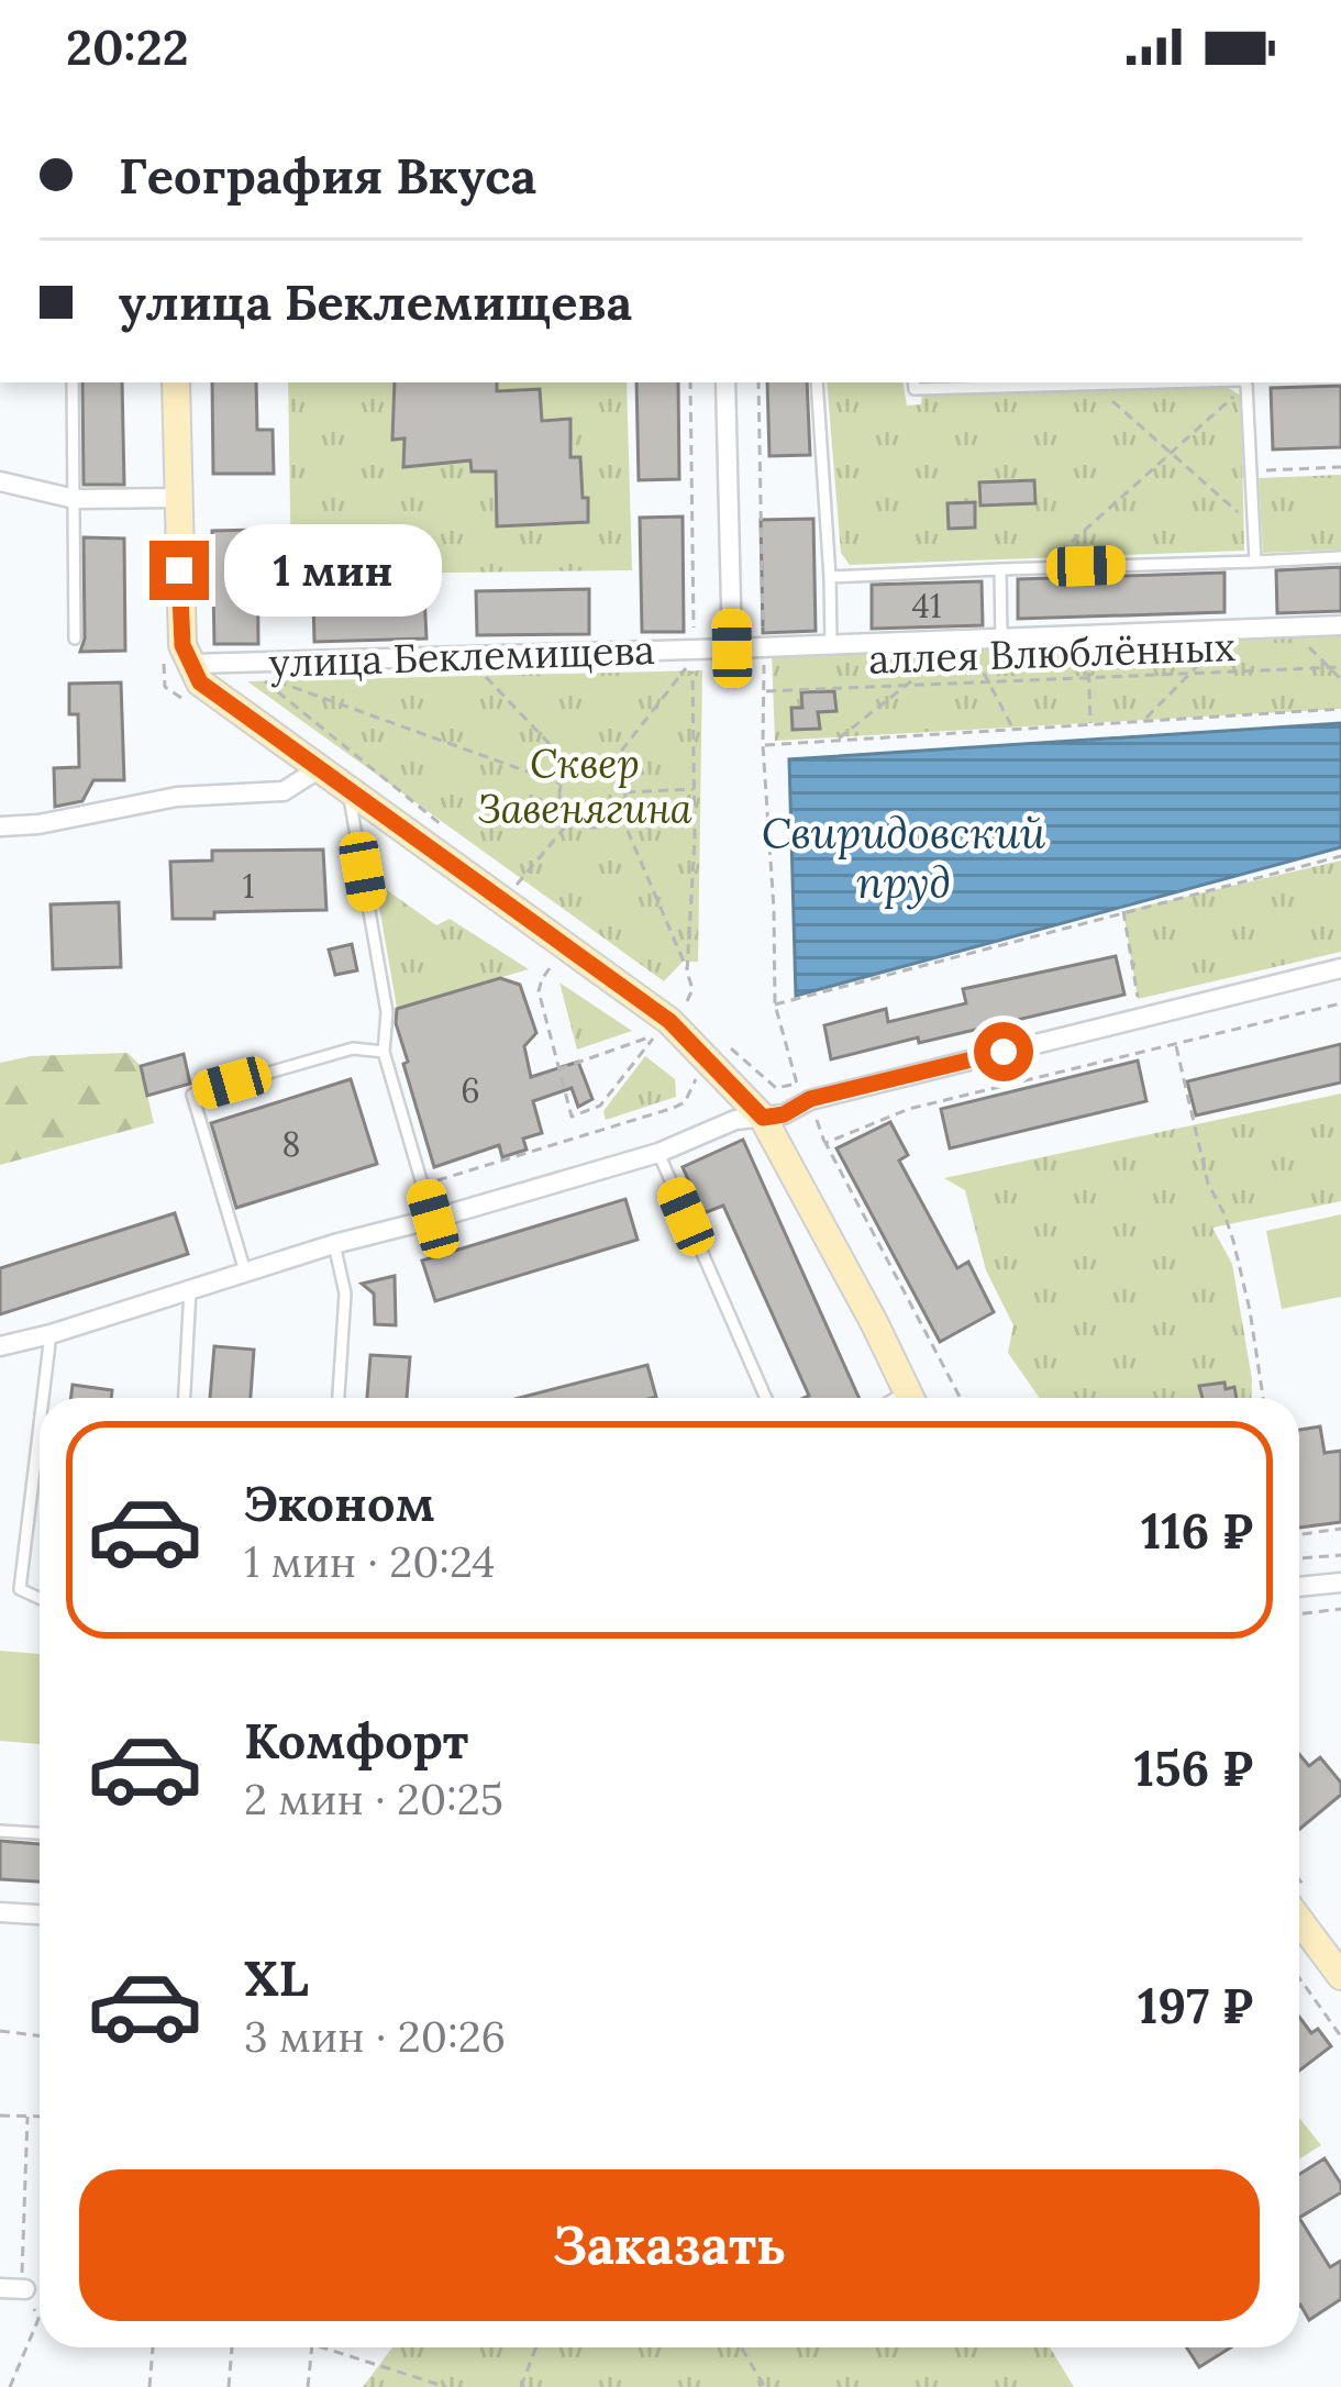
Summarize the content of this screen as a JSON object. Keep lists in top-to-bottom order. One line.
{"streets":{"main road":["улица Беклемищева"],"path":["аллея Влюблённых"]},"water":["Свиридовский пруд"],"parks":["Сквер Завенягина"],"house_numbers":["41","1","6","8"],"page":{"status":"20:22","banner":["География Вкуса","улица Беклемищева"],"bubble":"1 мин","list":[{"name":"Эконом","note":"1 мин · 20:24","value":"116 ₽"},{"name":"Комфорт","note":"2 мин · 20:25","value":"156 ₽"},{"name":"XL","note":"3 мин · 20:26","value":"197 ₽"}],"buttons":"Заказать"}}
